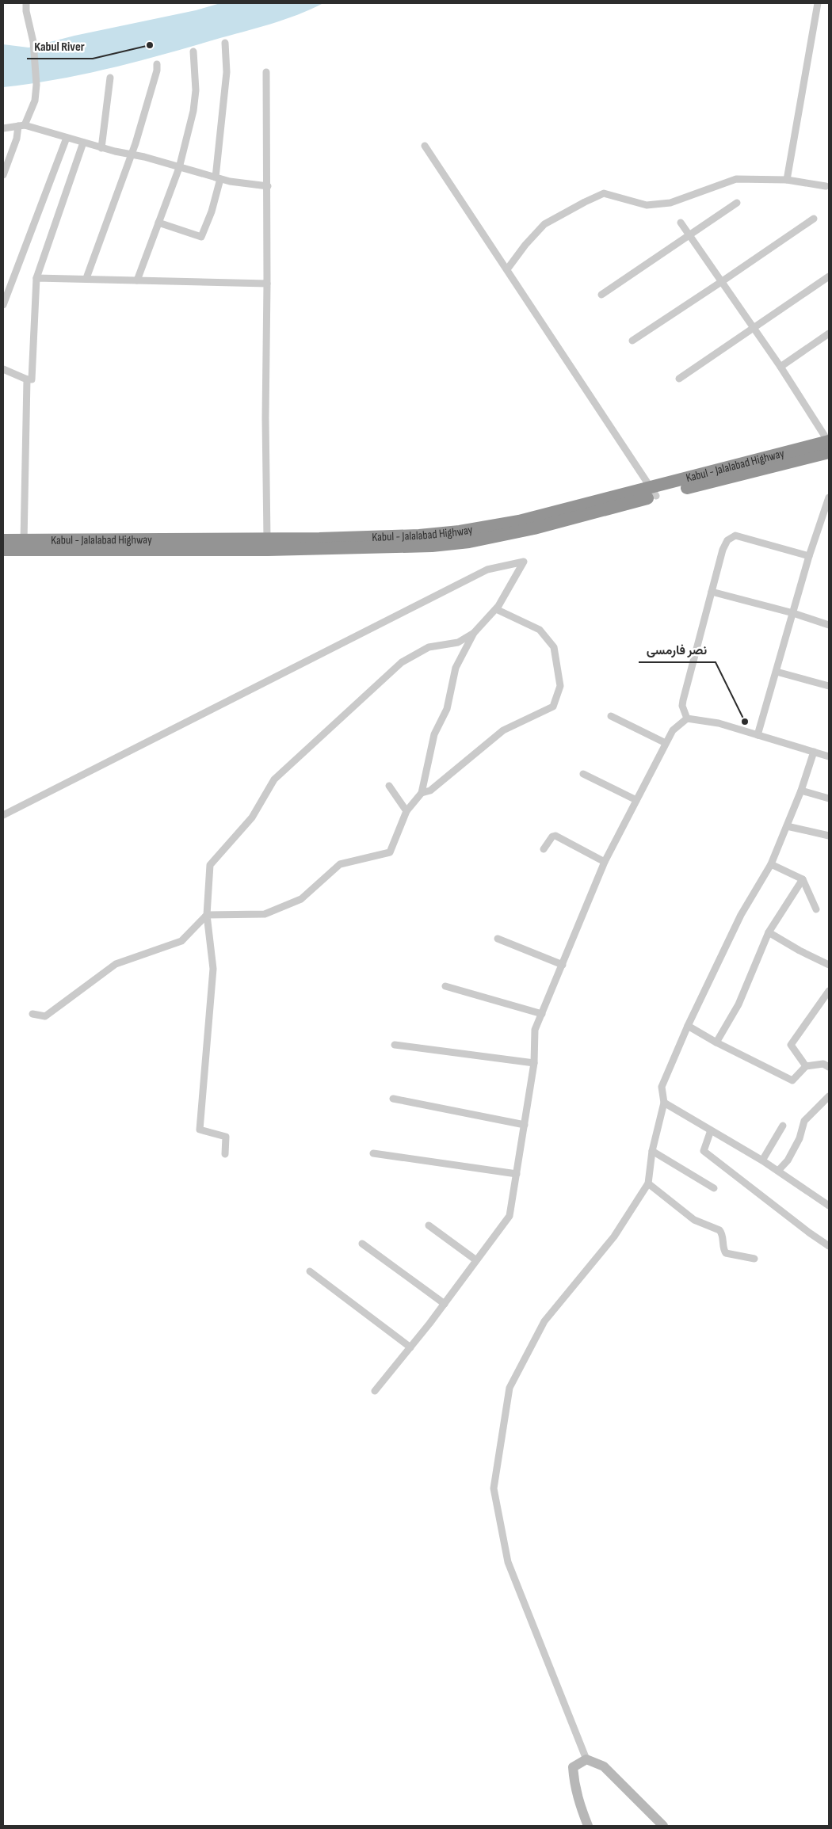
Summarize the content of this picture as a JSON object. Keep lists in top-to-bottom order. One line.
{"streets":{"highway":["Kabul - Jalalabad Highway"]},"places":["Kabul River","نصر فارمسی"]}
